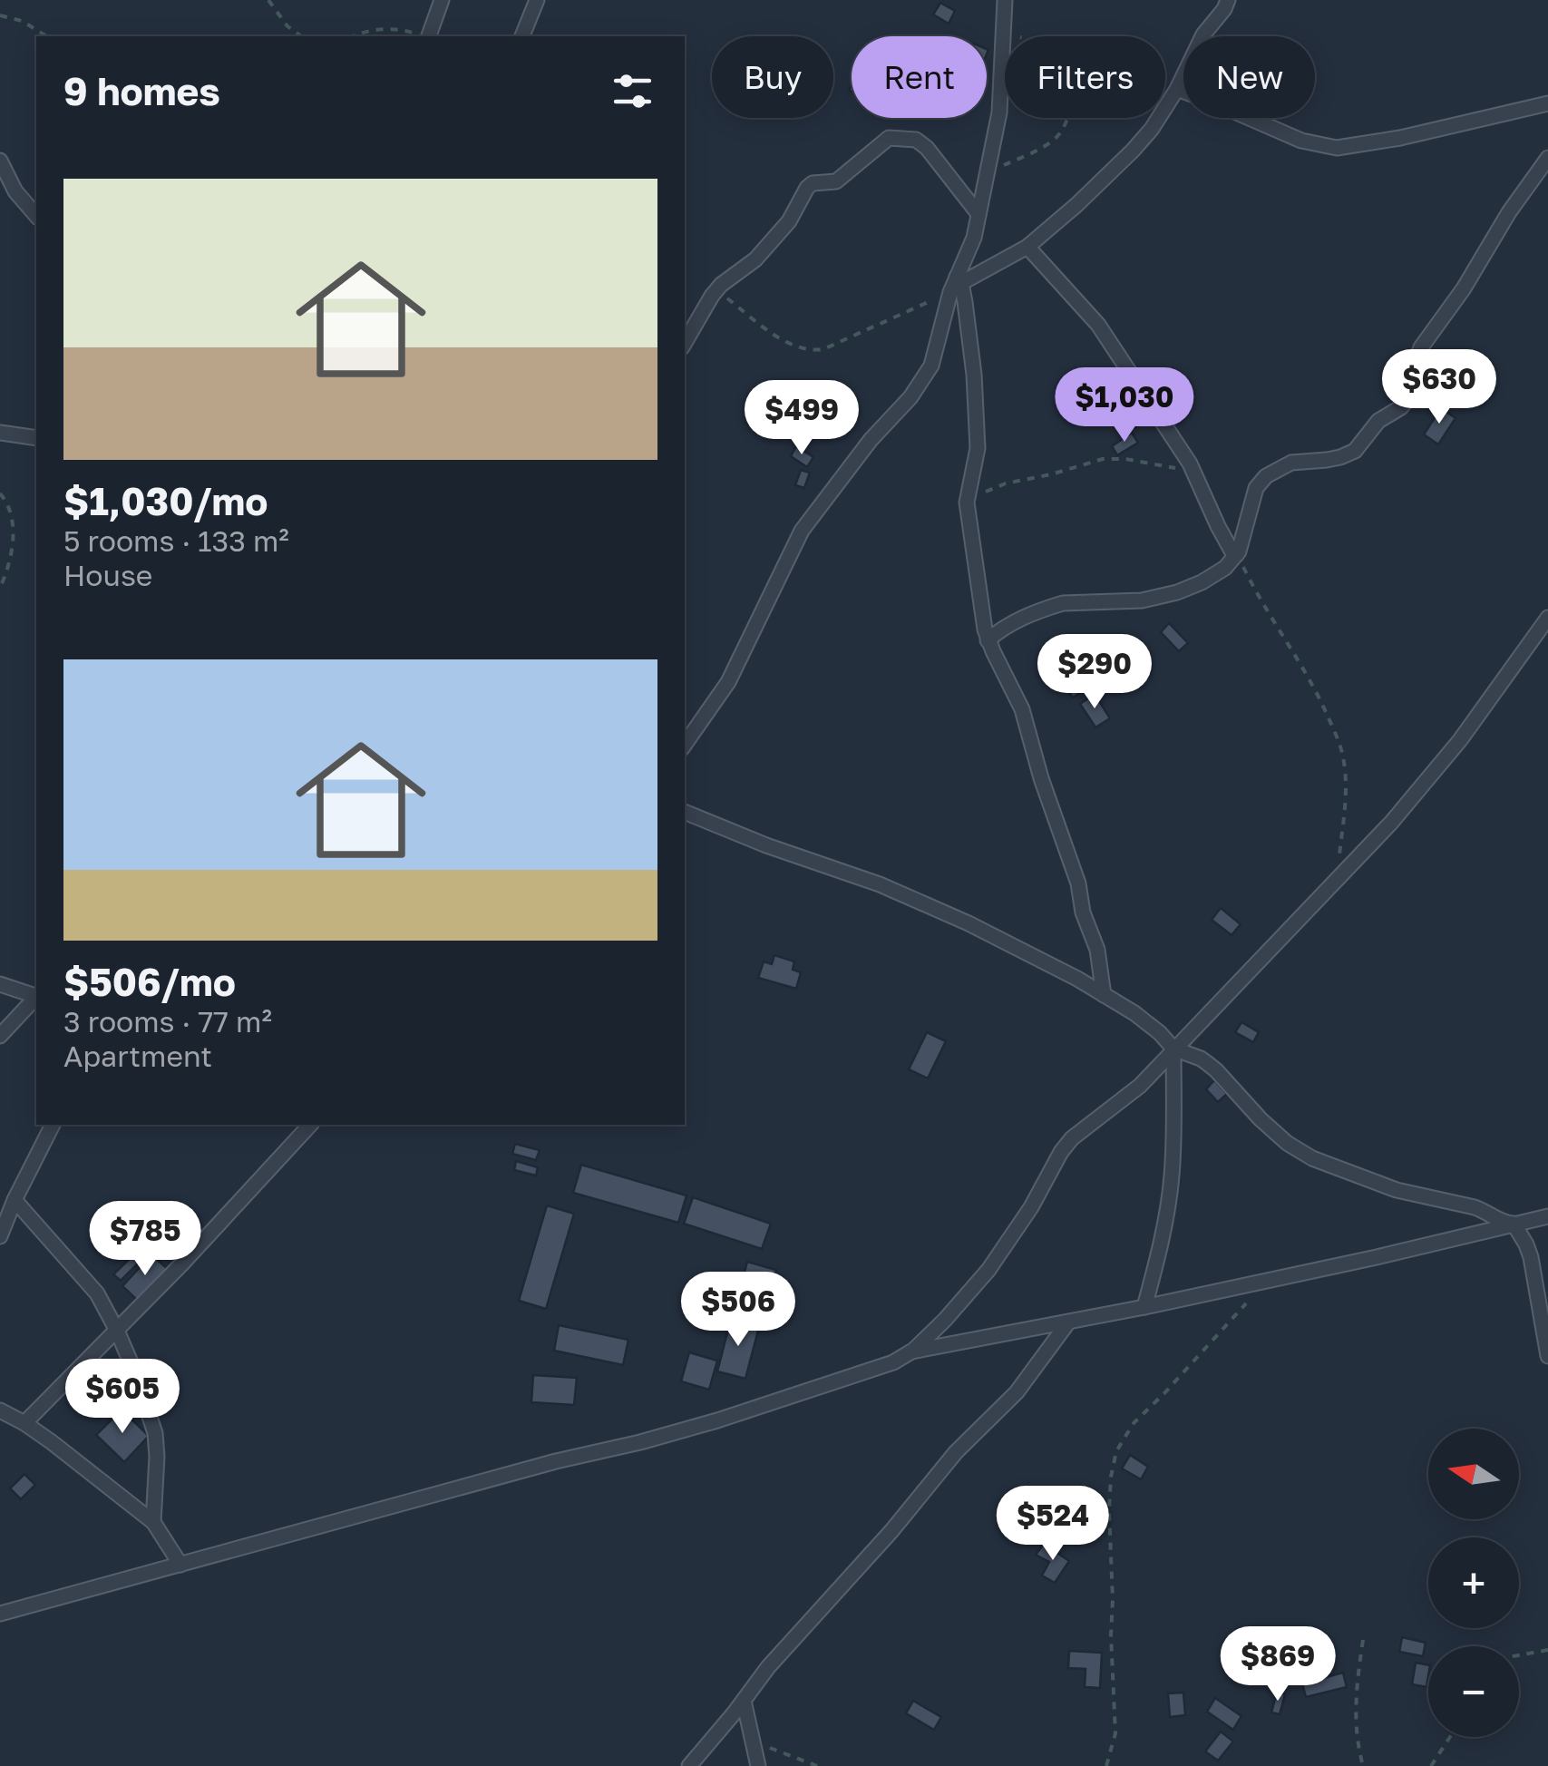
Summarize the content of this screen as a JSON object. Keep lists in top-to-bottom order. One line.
{"north":"left","page":{"chip":["Buy","Rent","Filters","New"],"heading":"9 homes","list":[{"name":"$1,030/mo","note":"5 rooms · 133 m² · House"},{"name":"$506/mo","note":"3 rooms · 77 m² · Apartment"}],"price":["$630","$1,030","$499","$290","$785","$506","$605","$524","$869"],"map_buttons":["+","−"]}}
